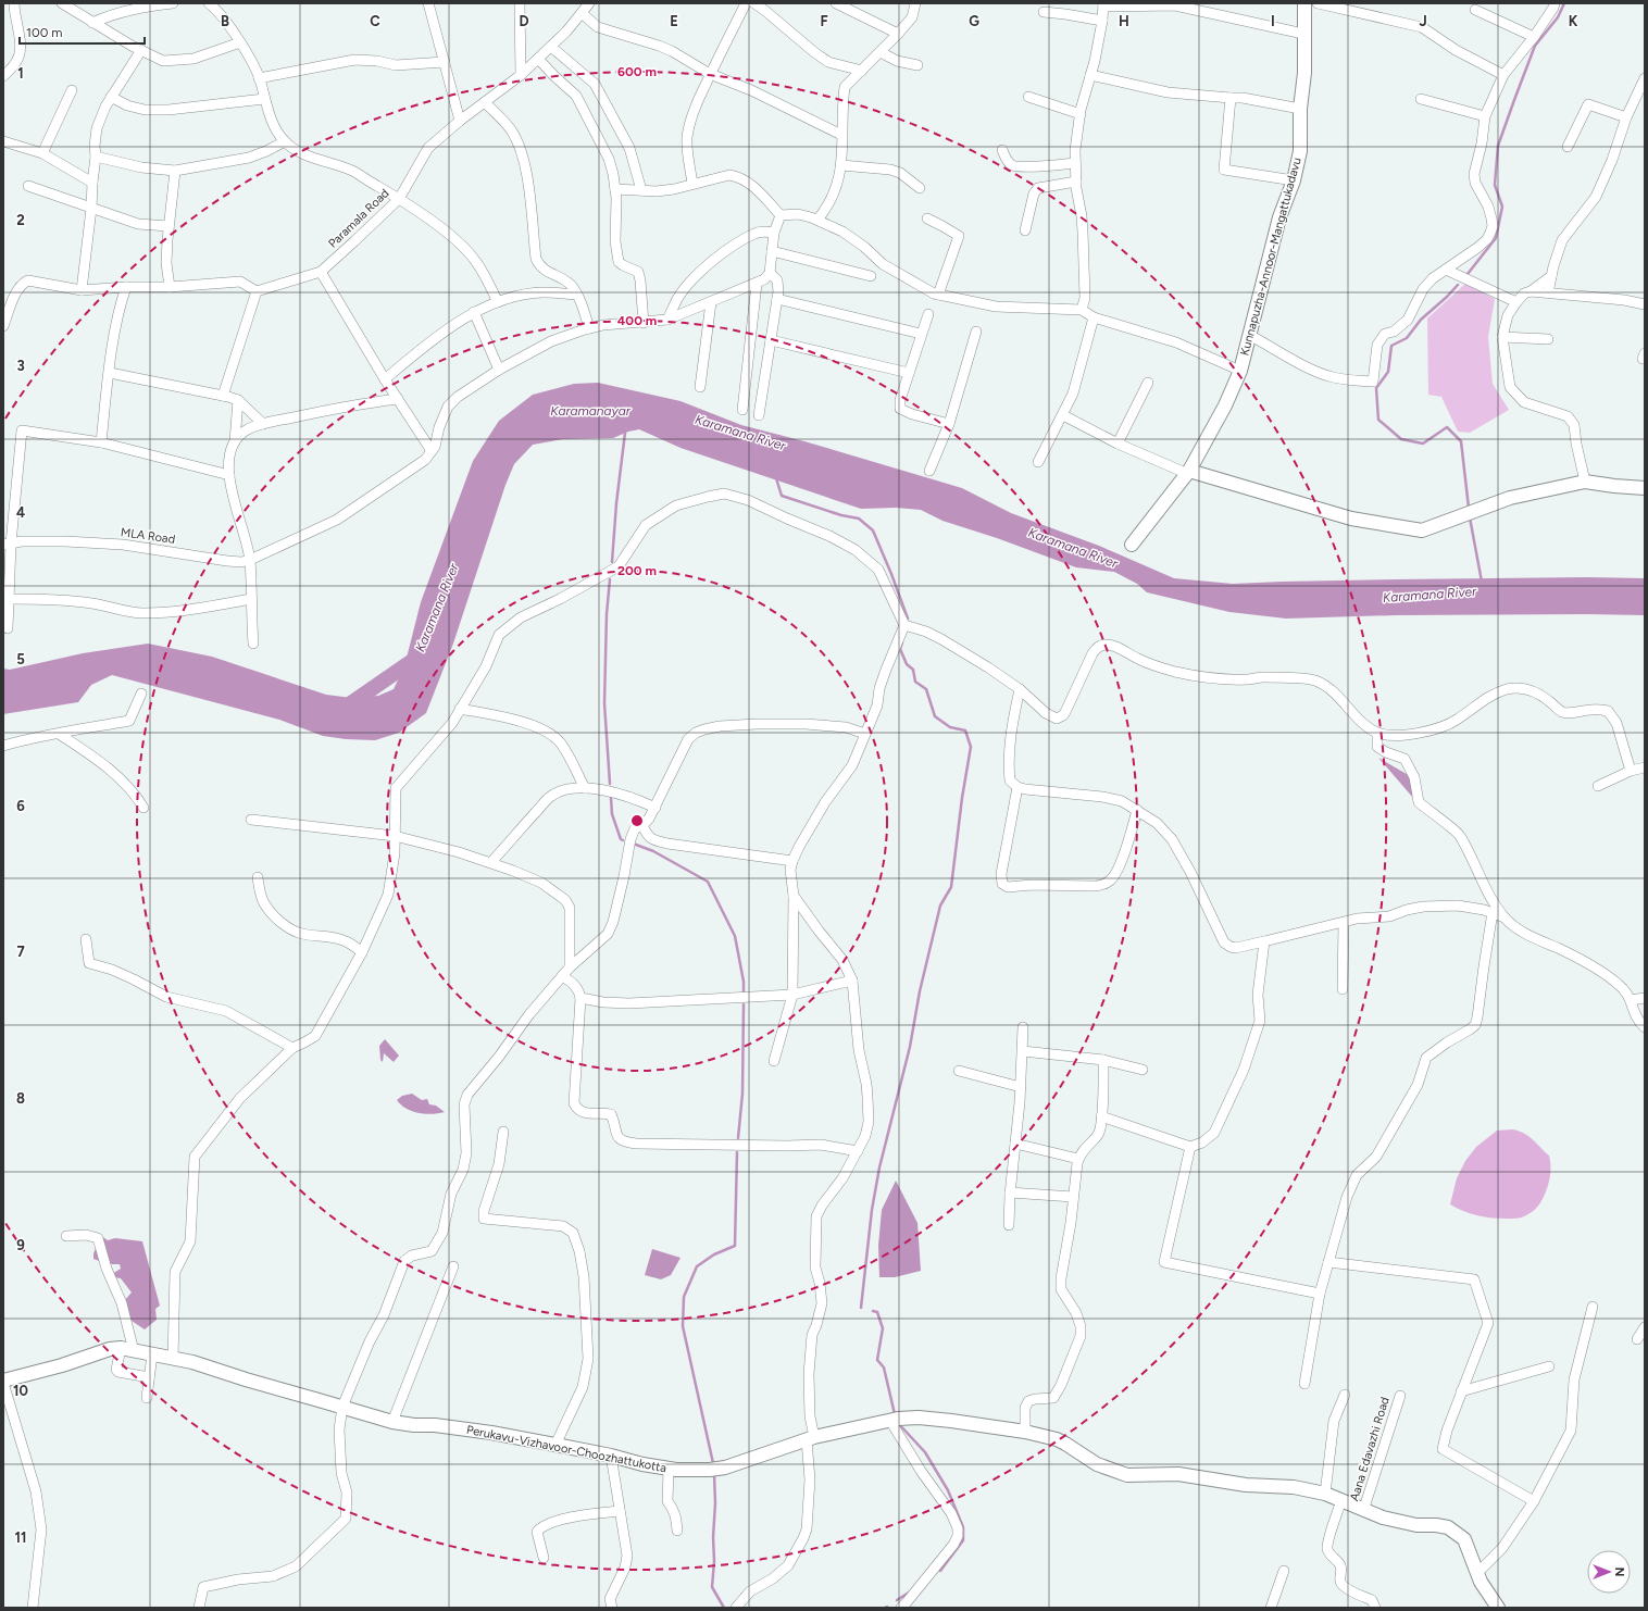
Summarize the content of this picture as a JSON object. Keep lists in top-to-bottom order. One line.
{"streets":{"street":["Paramala Road","Kunnapuzha-Annoor-Mangattukadavu","MLA Road","Perukavu-Vizhavoor-Choozhattukotta","Aana Edavazhi Road"]},"crossings":[["Perukavu-Vizhavoor-Choozhattukotta","Aana Edavazhi Road"]],"water":["Karamanayar","Karamana River"],"scale_bar":"100 m","north":"right","grid":{"columns":["B","C","D","E","F","G","H","I","J","K"],"rows":["1","2","3","4","5","6","7","8","9","10","11"]},"rings":["600 m","400 m","200 m"]}
